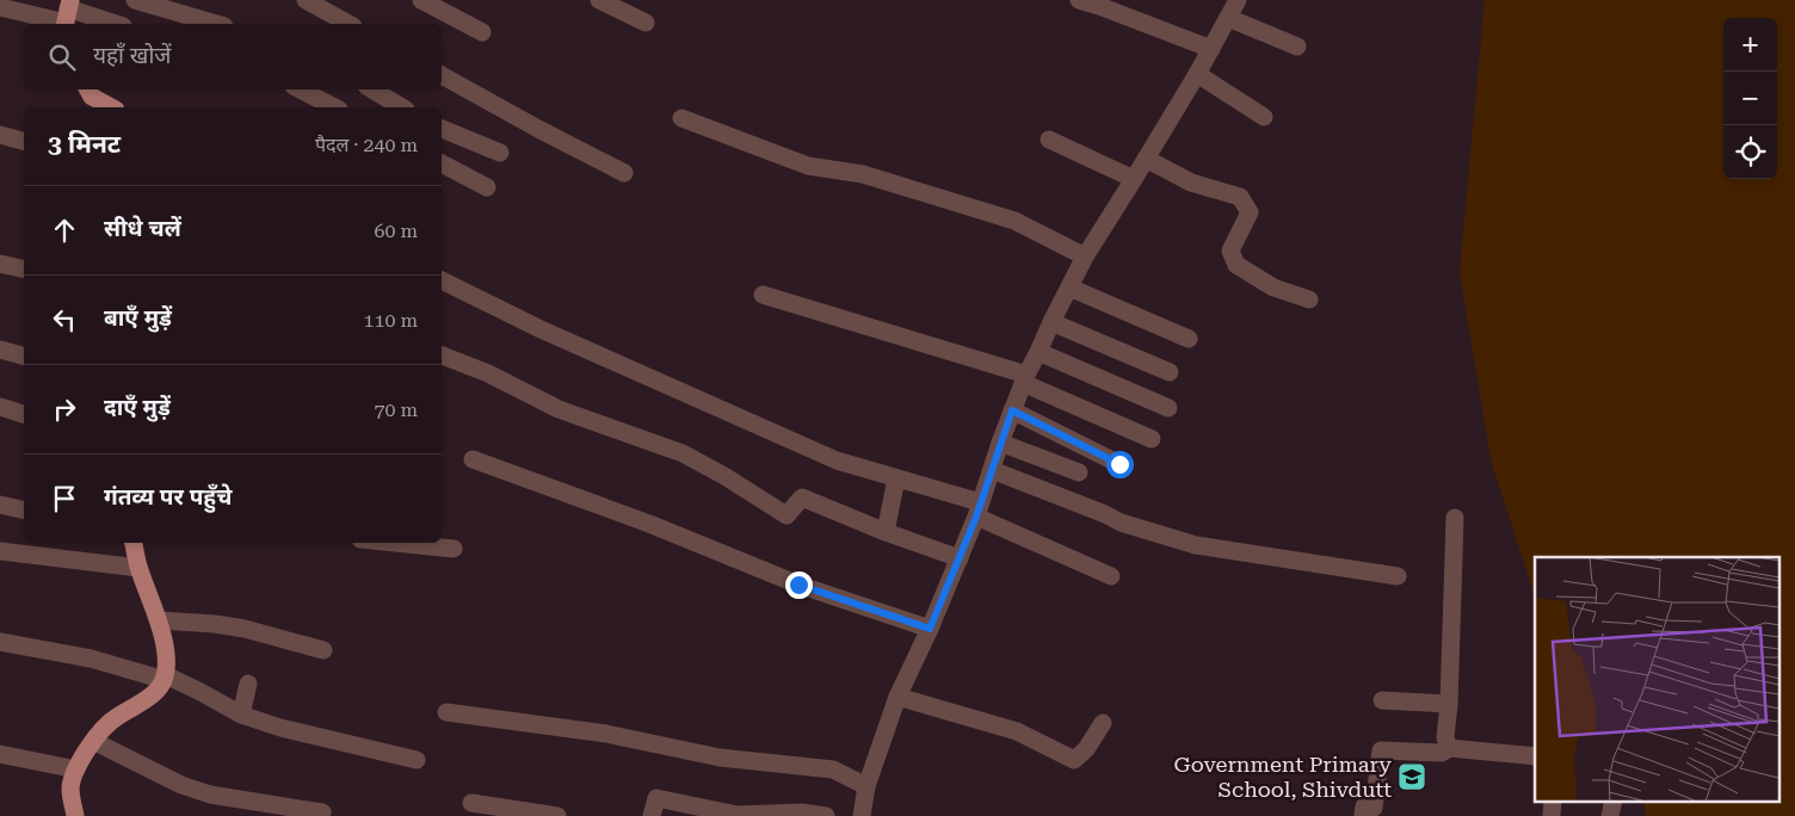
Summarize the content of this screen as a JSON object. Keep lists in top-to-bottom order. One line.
{"places":{"school or university":["Government Primary School, Shivdutt"]},"page":{"map_buttons":["+","−"],"search":"यहाँ खोजें","heading":["3 मिनट","पैदल · 240 m"],"list":[["सीधे चलें","60 m"],["बाएँ मुड़ें","110 m"],["दाएँ मुड़ें","70 m"],"गंतव्य पर पहुँचे"]}}
